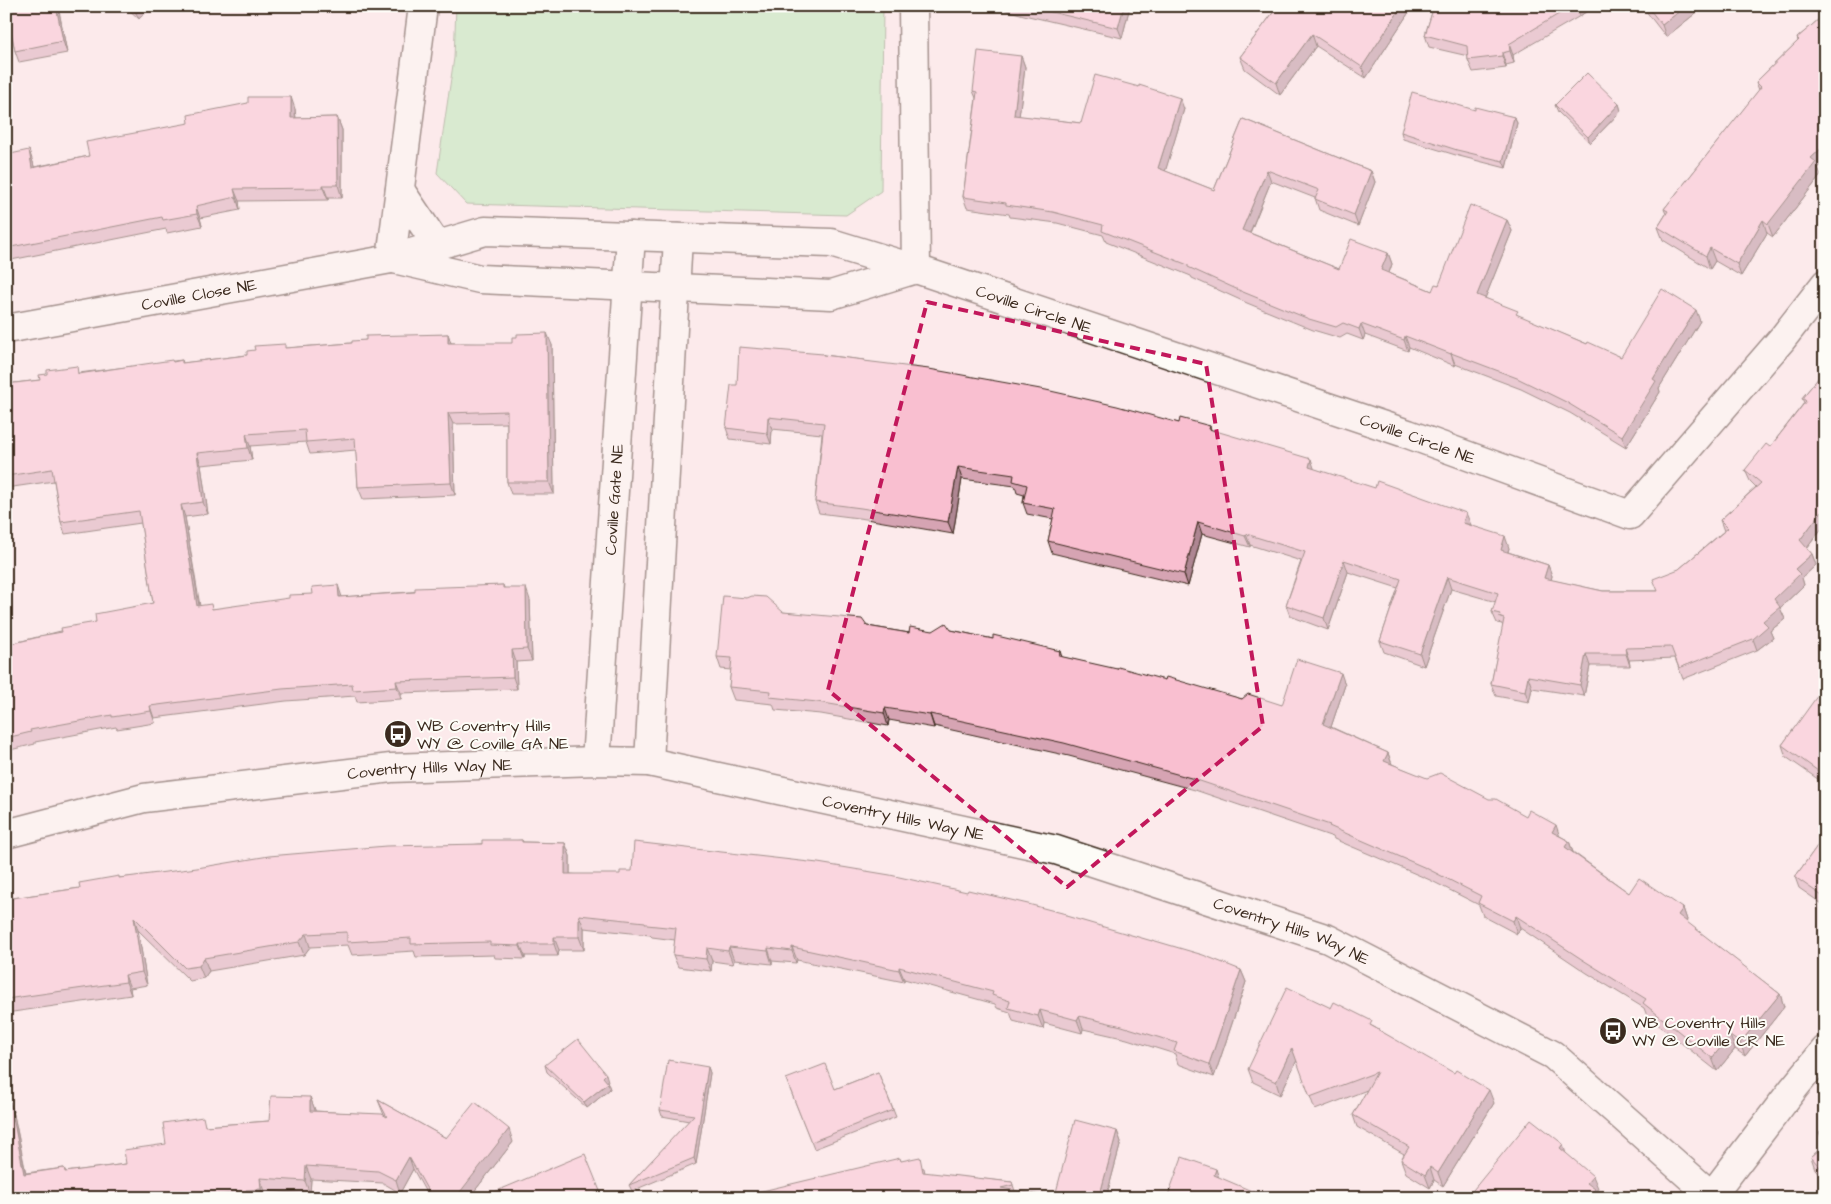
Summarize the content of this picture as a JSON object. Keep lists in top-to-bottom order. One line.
{"streets":{"street":["Coville Close NE","Coville Circle NE","Coville Gate NE","Coventry Hills Way NE"]},"crossings":[["Coville Close NE","Coville Circle NE"],["Coville Close NE","Coville Gate NE"],["Coville Circle NE","Coville Gate NE"],["Coville Gate NE","Coventry Hills Way NE"]],"places":{"bus stop":["WB Coventry Hills WY @ Coville GA NE","WB Coventry Hills WY @ Coville CR NE"]}}
